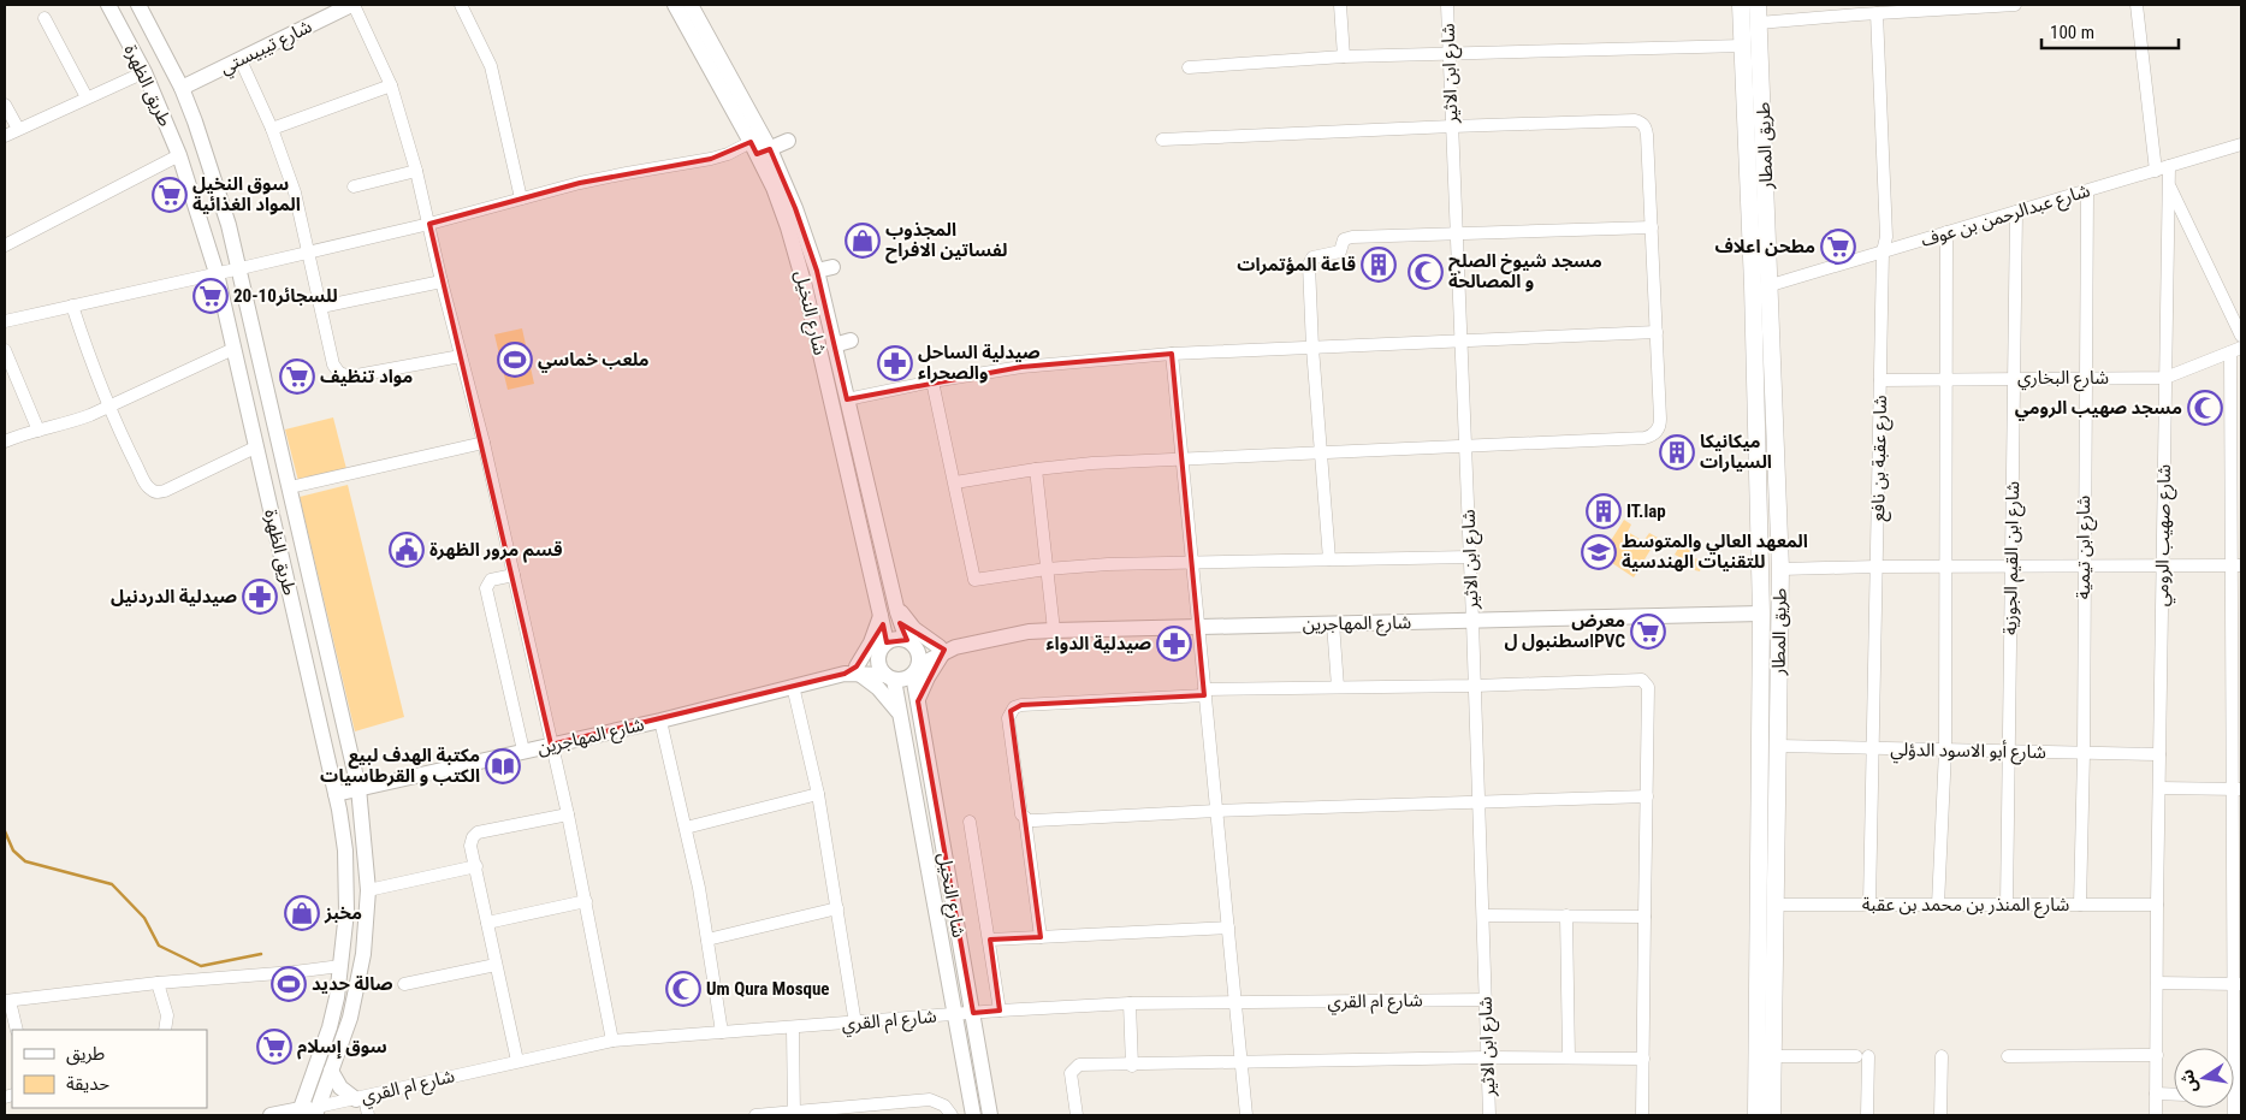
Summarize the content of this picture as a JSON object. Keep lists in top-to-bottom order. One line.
{"streets":{"highway":["طريق المطار"],"main road":["شارع تيبيستي","طريق الظهرة","شارع النخيل","شارع المهاجرين","شارع ام القري"],"street":["شارع ابن الاثير","شارع عبدالرحمن بن عوف","شارع البخاري","شارع عقبة بن نافع","شارع صهيب الرومي","شارع ابن تيمية","شارع ابن القيم الجوزية","شارع أبو الاسود الدؤلي","شارع المنذر بن محمد بن عقبة"]},"crossings":[["شارع تيبيستي","طريق الظهرة"],["شارع ابن الاثير","شارع المهاجرين"],["شارع ابن الاثير","شارع ام القري"],["طريق الظهرة","شارع المهاجرين"],["طريق الظهرة","شارع ام القري"],["طريق المطار","شارع عبدالرحمن بن عوف"],["طريق المطار","شارع المهاجرين"],["طريق المطار","شارع أبو الاسود الدؤلي"],["طريق المطار","شارع المنذر بن محمد بن عقبة"],["شارع عبدالرحمن بن عوف","شارع عقبة بن نافع"],["شارع عبدالرحمن بن عوف","شارع صهيب الرومي"],["شارع عبدالرحمن بن عوف","شارع ابن تيمية"],["شارع عبدالرحمن بن عوف","شارع ابن القيم الجوزية"],["شارع النخيل","شارع المهاجرين"],["شارع النخيل","شارع ام القري"],["شارع البخاري","شارع عقبة بن نافع"],["شارع البخاري","شارع صهيب الرومي"],["شارع البخاري","شارع ابن تيمية"],["شارع البخاري","شارع ابن القيم الجوزية"],["شارع عقبة بن نافع","شارع أبو الاسود الدؤلي"],["شارع عقبة بن نافع","شارع المنذر بن محمد بن عقبة"],["شارع صهيب الرومي","شارع أبو الاسود الدؤلي"],["شارع صهيب الرومي","شارع المنذر بن محمد بن عقبة"],["شارع ابن تيمية","شارع أبو الاسود الدؤلي"],["شارع ابن تيمية","شارع المنذر بن محمد بن عقبة"],["شارع ابن القيم الجوزية","شارع أبو الاسود الدؤلي"],["شارع ابن القيم الجوزية","شارع المنذر بن محمد بن عقبة"]],"places":{"supermarket":["سوق النخيل المواد الغذائية","مطحن اعلاف","20-10للسجائر","مواد تنظيف","معرض اسطنبول لPVC","سوق إسلام"],"shop":["المجذوب لفساتين الافراح","مخبز"],"building":["قاعة المؤتمرات","ميكانيكا السيارات","IT.lap"],"mosque":["مسجد شيوخ الصلح و المصالحة","مسجد صهيب الرومي","Um Qura Mosque"],"sports":["ملعب خماسي","صالة حديد"],"pharmacy":["صيدلية الساحل والصحراء","صيدلية الدردنيل","صيدلية الدواء"],"public building":["قسم مرور الظهرة"],"school or university":["المعهد العالي والمتوسط للتقنيات الهندسية"],"library":["مكتبة الهدف لبيع الكتب و القرطاسيات"]},"legend":["طريق","حديقة"],"scale_bar":"100 m","north":"left"}
